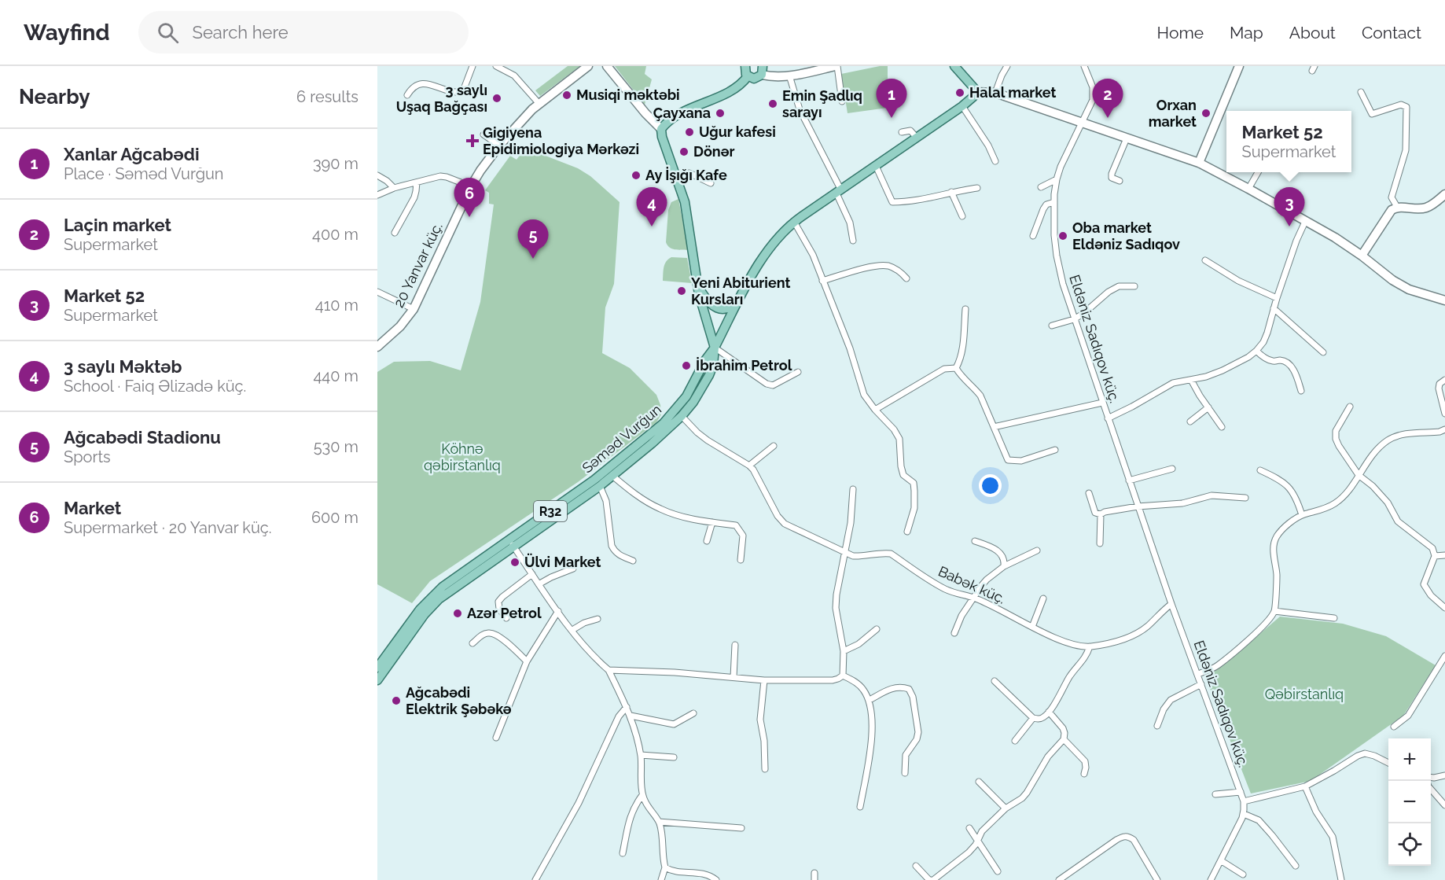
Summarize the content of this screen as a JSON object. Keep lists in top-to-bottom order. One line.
{"streets":{"main road":["Səməd Vurğun","R32"],"street":["20 Yanvar küç.","Eldəniz Sadıqov küç.","Babək küç."]},"crossings":[["Eldəniz Sadıqov küç.","Babək küç."]],"parks":["Köhnə qəbirstanlıq","Qəbirstanlıq"],"places":{"other":["Halal market","Musiqi məktəbi","3 saylı Uşaq Bağçası","Emin Şadlıq sarayı","Çayxana","Orxan market","Uğur kafesi","Dönər","Ay İşığı Kafe","Oba market Eldəniz Sadıqov","Yeni Abiturient Kursları","İbrahim Petrol","Ülvi Market","Azər Petrol","Ağcabədi Elektrik Şəbəkə"],"health":["Gigiyena Epidimiologiya Mərkəzi"]},"page":{"header":"Wayfind","search":"Search here","nav":["Home","Map","About","Contact"],"heading":["Nearby","6 results"],"pins":["1","2","6","3","4","5"],"popup":["Market 52","Supermarket"],"list":[{"mark":"1","name":"Xanlar Ağcabədi","note":"Place · Səməd Vurğun","value":"390 m"},{"mark":"2","name":"Laçin market","note":"Supermarket","value":"400 m"},{"mark":"3","name":"Market 52","note":"Supermarket","value":"410 m"},{"mark":"4","name":"3 saylı Məktəb","note":"School · Faiq Əlizadə küç.","value":"440 m"},{"mark":"5","name":"Ağcabədi Stadionu","note":"Sports","value":"530 m"},{"mark":"6","name":"Market","note":"Supermarket · 20 Yanvar küç.","value":"600 m"}],"map_buttons":["+","−"]}}
